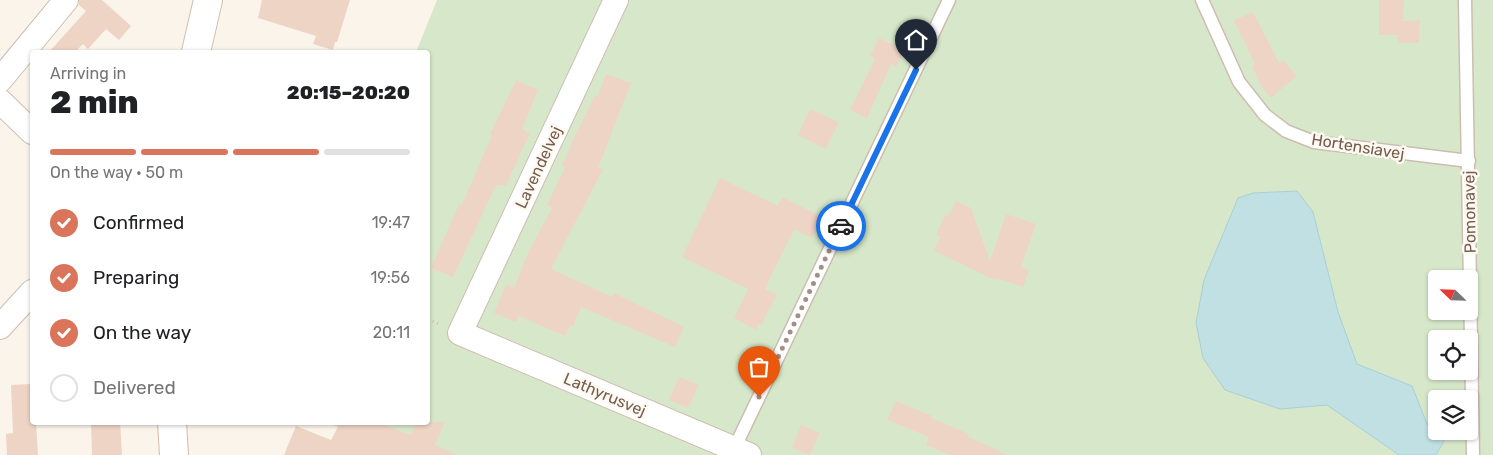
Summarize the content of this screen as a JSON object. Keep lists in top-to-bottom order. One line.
{"streets":{"street":["Lavendelvej","Lathyrusvej"],"lane":["Hortensiavej","Pomonavej"]},"crossings":[["Hortensiavej","Pomonavej"],["Lavendelvej","Lathyrusvej"]],"north":"top left","page":{"heading":["2 min","Arriving in","20:15–20:20"],"bar":"On the way · 50 m","list":[["Confirmed","19:47"],["Preparing","19:56"],["On the way","20:11"],"Delivered"]}}
